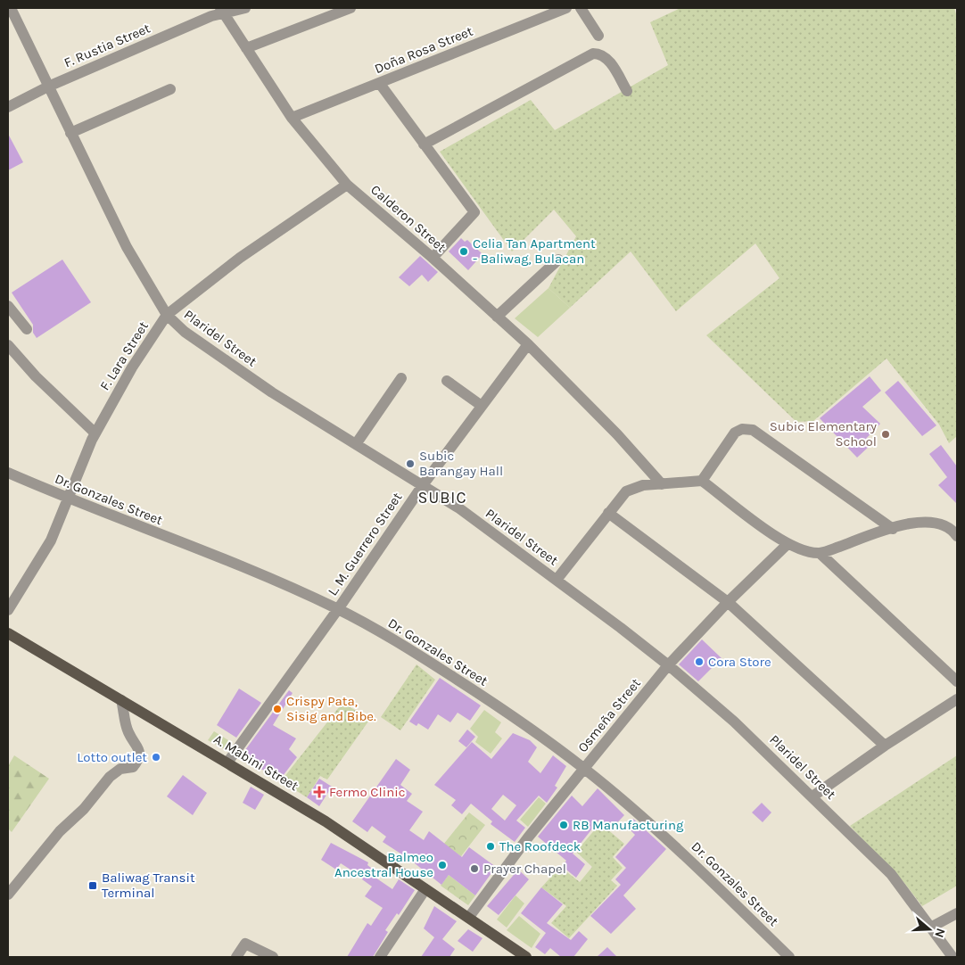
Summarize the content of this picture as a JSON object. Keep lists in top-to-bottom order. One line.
{"streets":{"main road":["A. Mabini Street"],"street":["F. Rustia Street","Doña Rosa Street","Calderon Street","Plaridel Street","F. Lara Street","Dr. Gonzales Street","L. M. Guerrero Street","Osmeña Street"]},"crossings":[["F. Rustia Street","Calderon Street"],["F. Rustia Street","Plaridel Street"],["Doña Rosa Street","Calderon Street"],["Calderon Street","F. Lara Street"],["Calderon Street","L. M. Guerrero Street"],["Plaridel Street","F. Lara Street"],["Plaridel Street","L. M. Guerrero Street"],["Plaridel Street","Osmeña Street"],["F. Lara Street","Dr. Gonzales Street"],["Dr. Gonzales Street","L. M. Guerrero Street"],["Dr. Gonzales Street","Osmeña Street"],["L. M. Guerrero Street","A. Mabini Street"],["Osmeña Street","A. Mabini Street"]],"districts":["SUBIC"],"places":{"other":["Celia Tan Apartment - Baliwag, Bulacan","Subic Elementary School","Subic Barangay Hall","Cora Store","Crispy Pata, Sisig and Bibe.","Lotto outlet","RB Manufacturing","The Roofdeck","Balmeo Ancestral House","Prayer Chapel"],"health":["Fermo Clinic"],"transit":["Baliwag Transit Terminal"]},"north":"right"}
